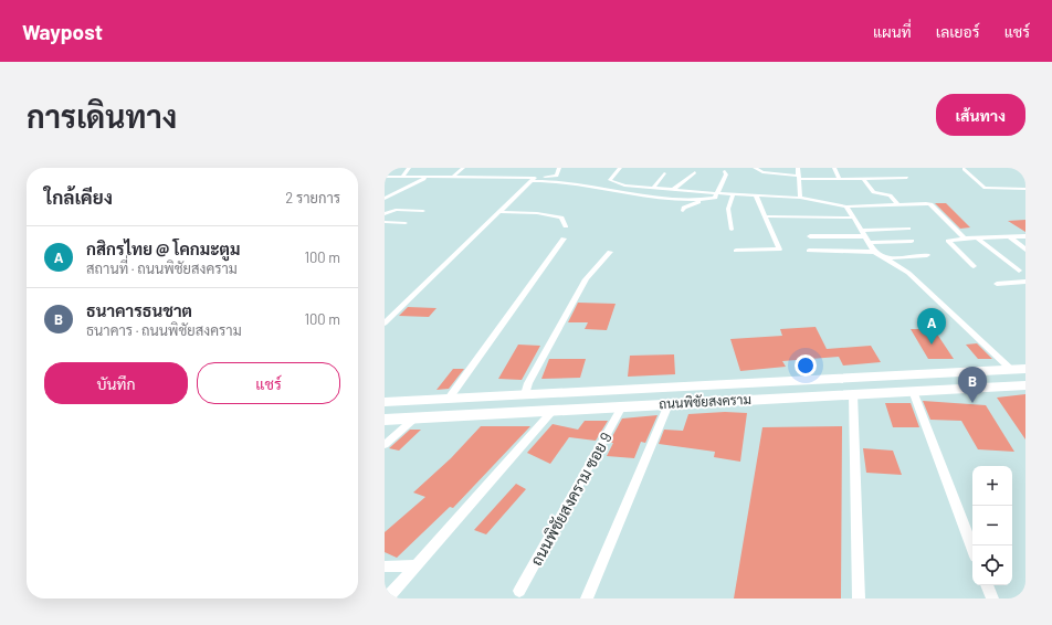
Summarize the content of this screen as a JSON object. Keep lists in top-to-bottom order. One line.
{"streets":{"main road":["ถนนพิชัยสงคราม"],"street":["ถนนพิชัยสงคราม ซอย 9"]},"crossings":[["ถนนพิชัยสงคราม","ถนนพิชัยสงคราม ซอย 9"]],"page":{"header":"Waypost","nav":["แผนที่","เลเยอร์","แชร์"],"buttons":["เส้นทาง",["บันทึก","แชร์"]],"title":"การเดินทาง","heading":["ใกล้เคียง","2 รายการ"],"list":[{"mark":"A","name":"กสิกรไทย @ โคกมะตูม","note":"สถานที่ · ถนนพิชัยสงคราม","value":"100 m"},{"mark":"B","name":"ธนาคารธนชาต","note":"ธนาคาร · ถนนพิชัยสงคราม","value":"100 m"}],"pins":["A","B"],"map_buttons":["+","−"]}}
